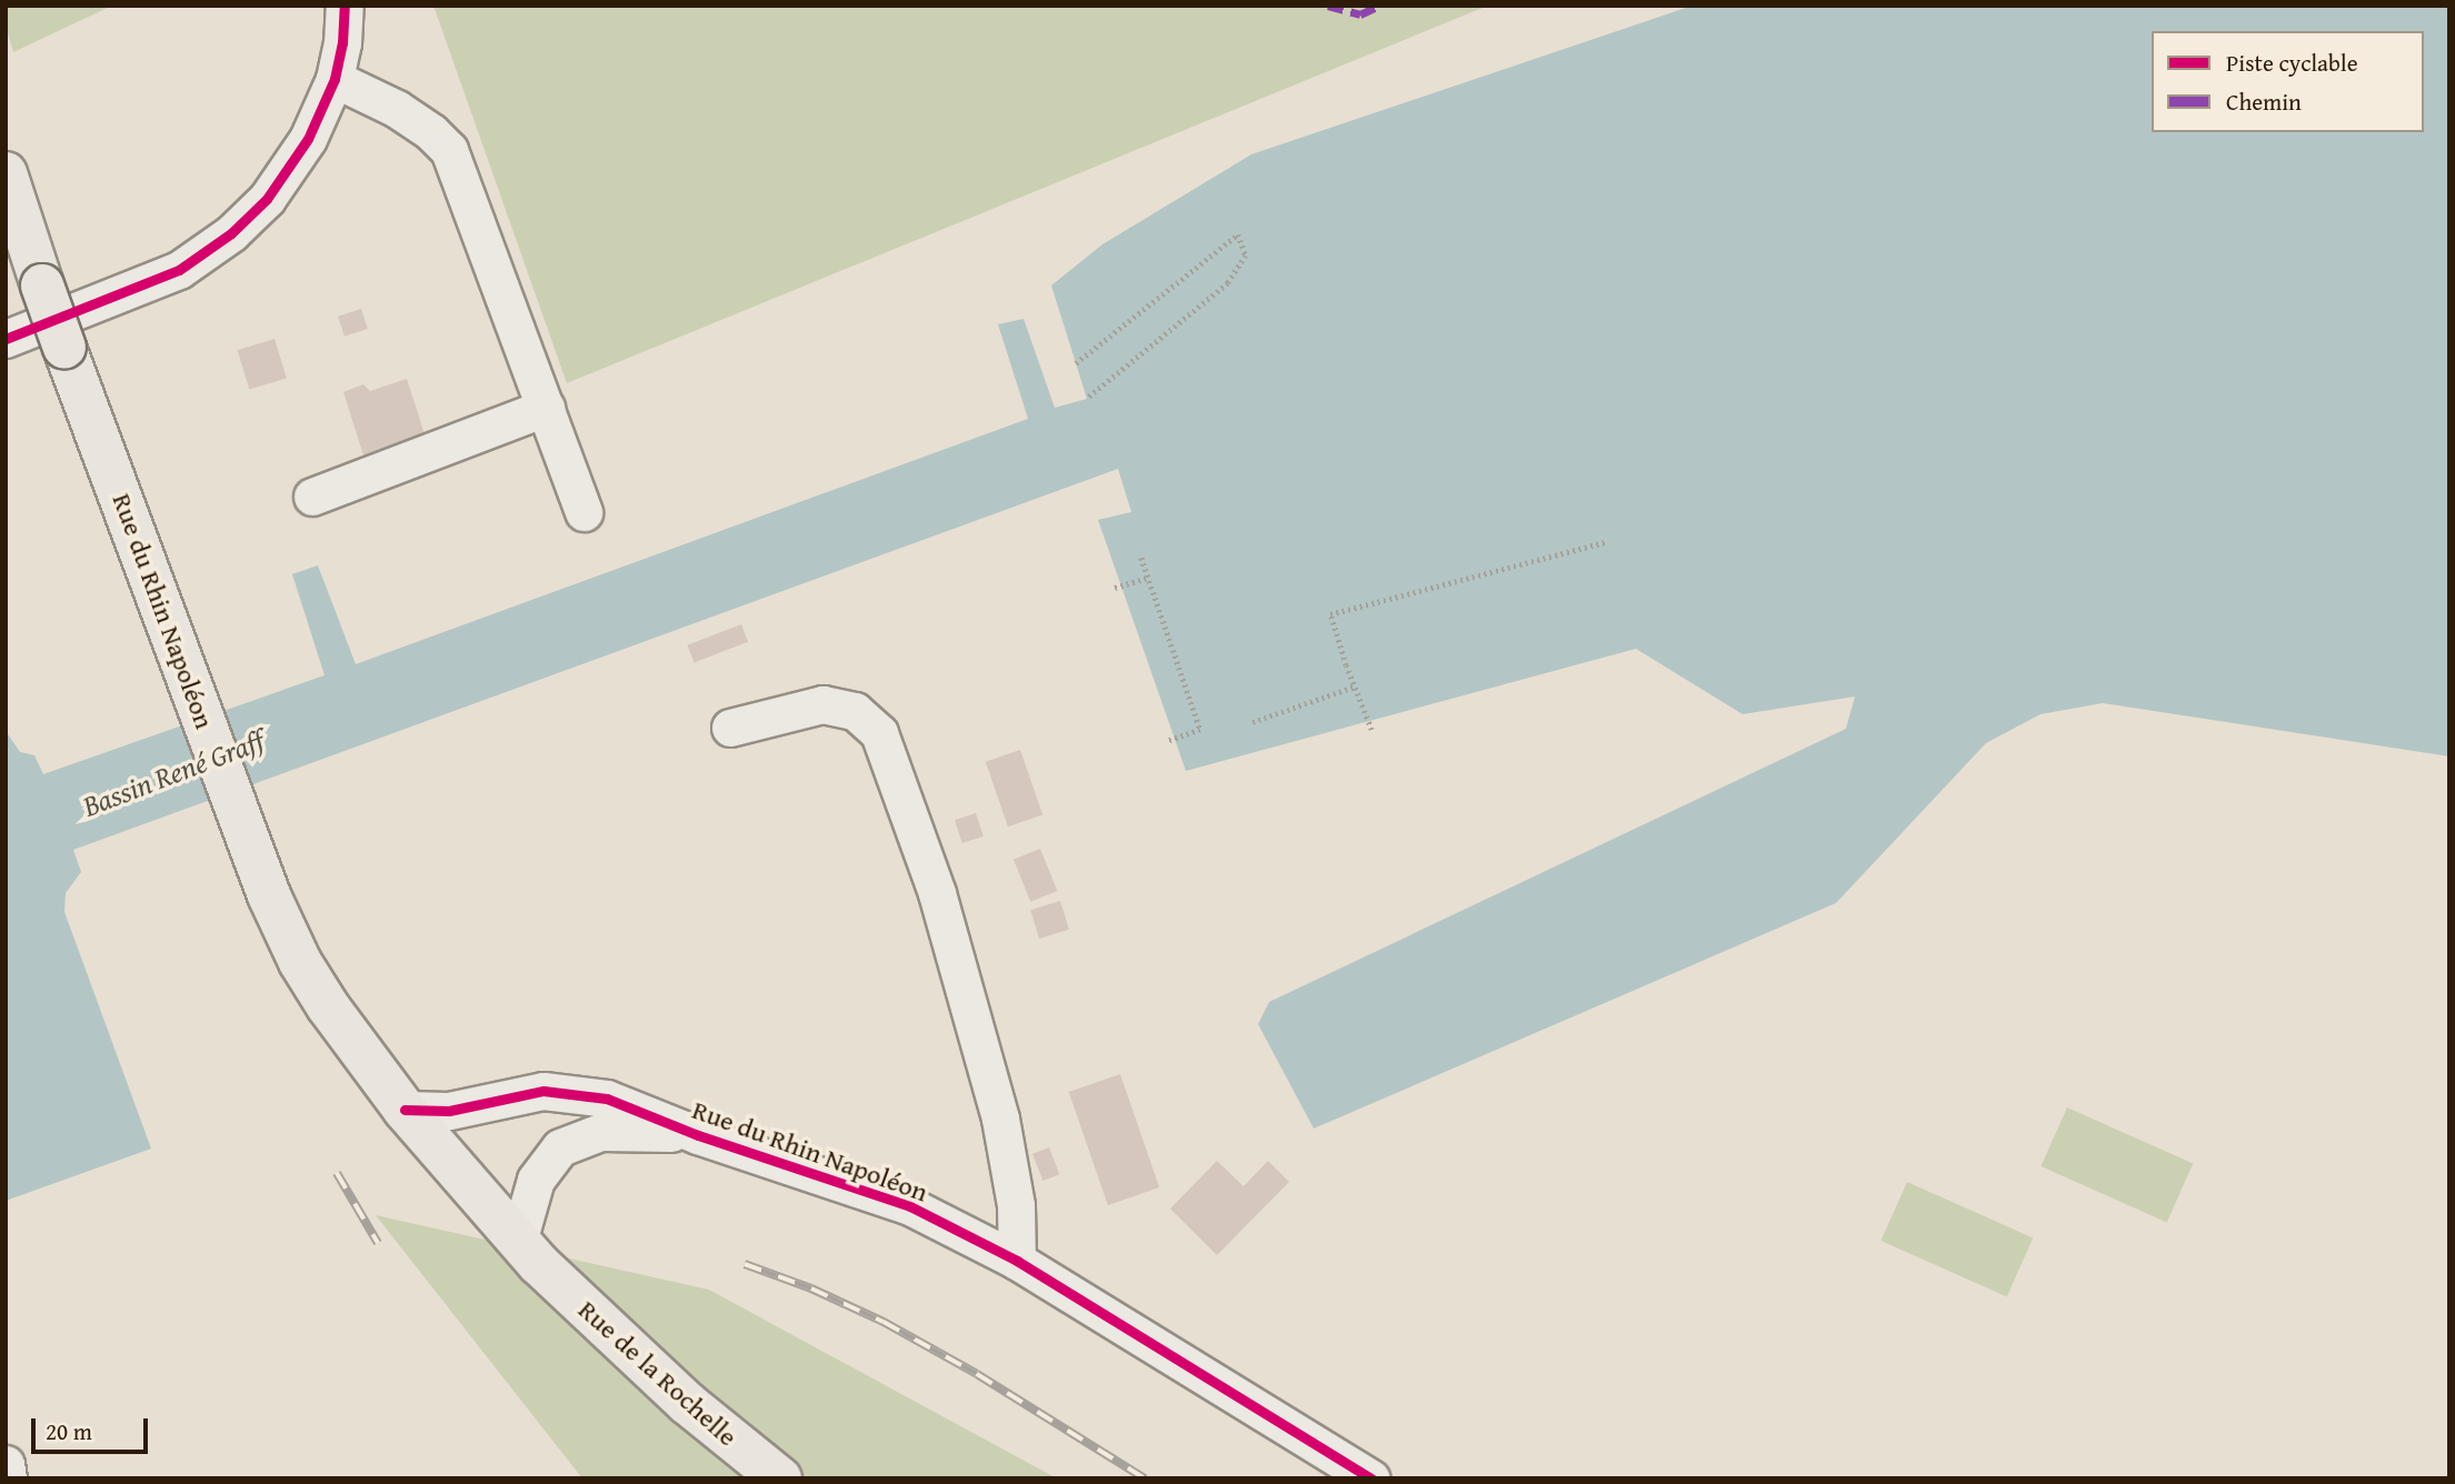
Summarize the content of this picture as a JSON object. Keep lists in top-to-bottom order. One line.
{"streets":{"main road":["Rue du Rhin Napoléon","Rue de la Rochelle"]},"crossings":[["Rue du Rhin Napoléon","Rue de la Rochelle"]],"water":["Bassin René Graff"],"legend":["Piste cyclable","Chemin"],"scale_bar":"20 m"}
